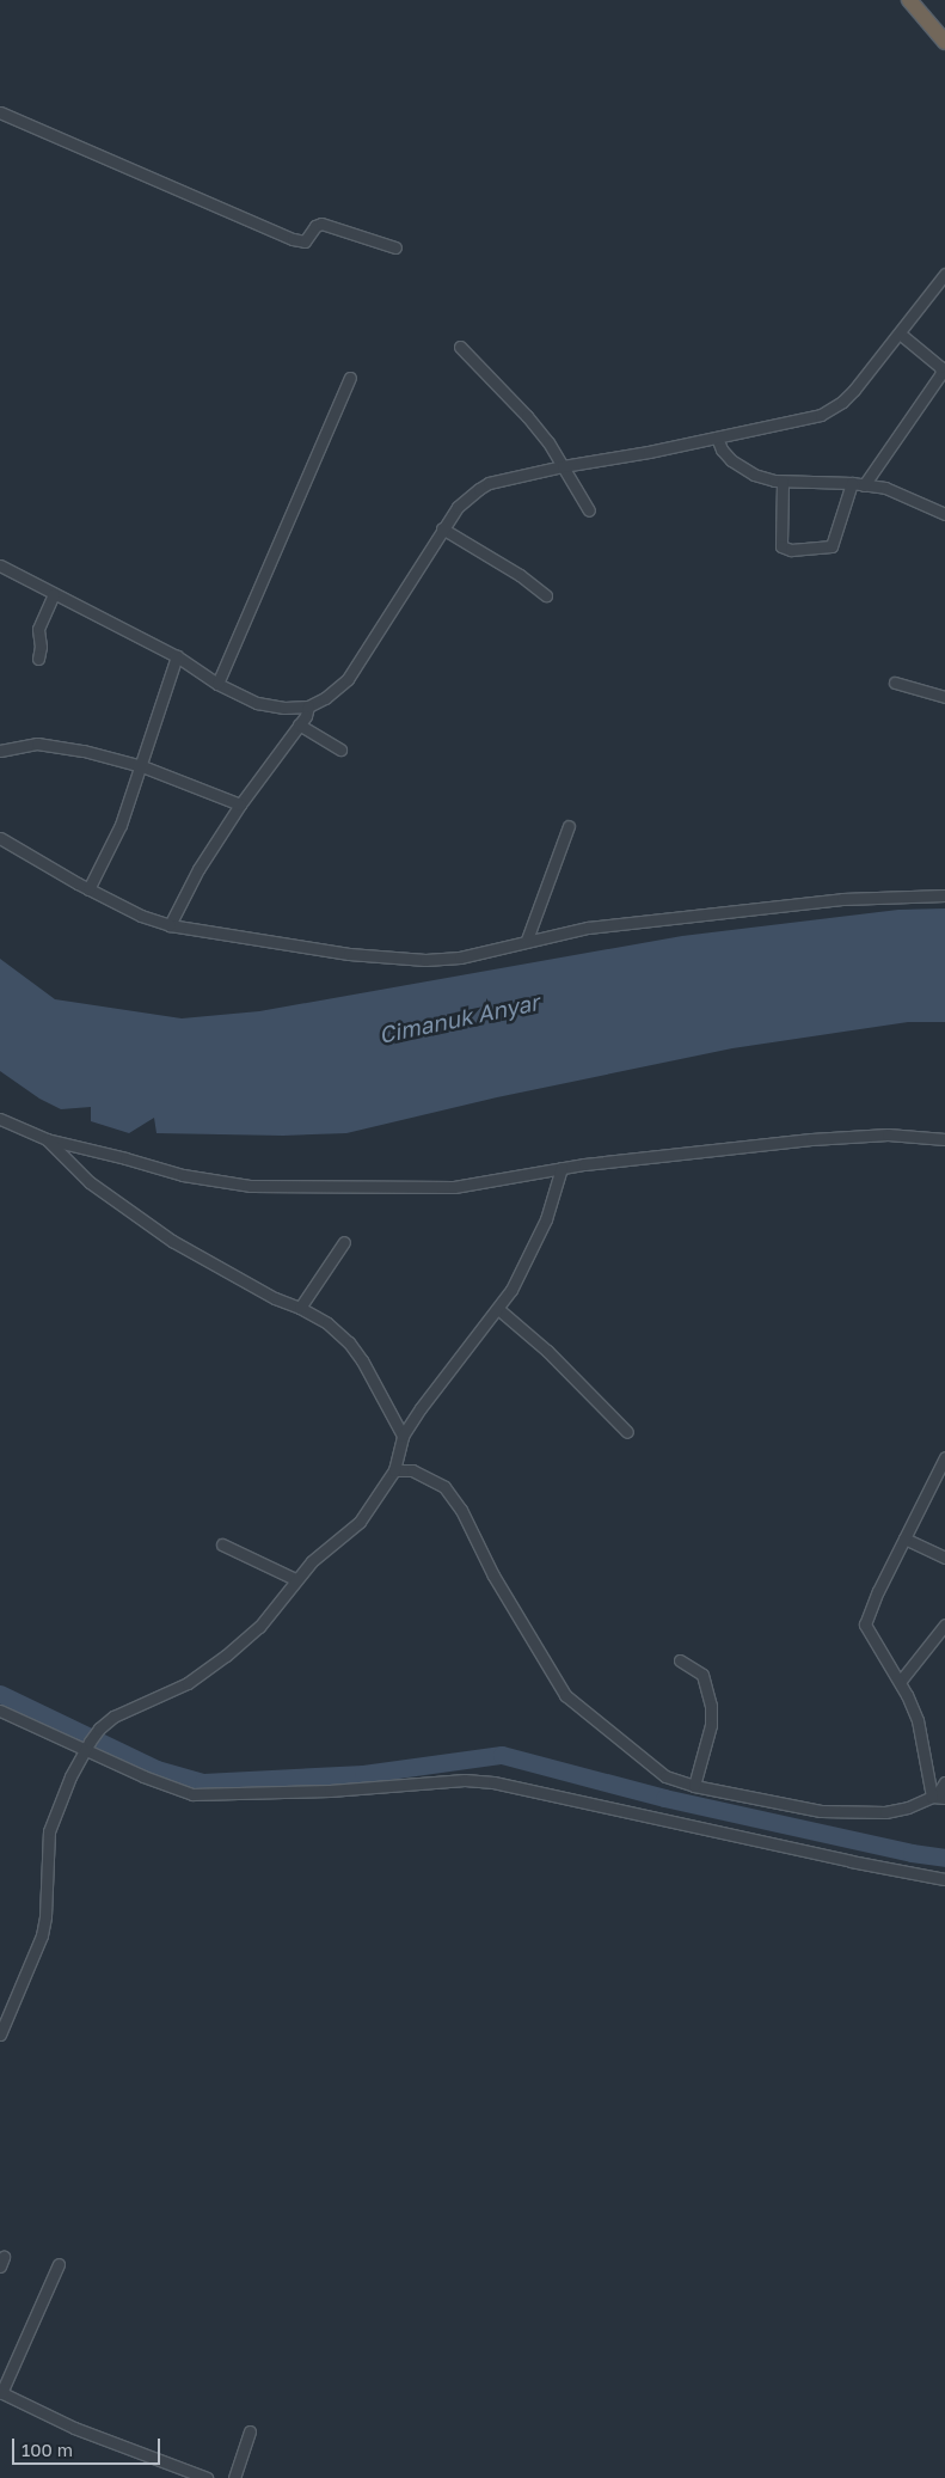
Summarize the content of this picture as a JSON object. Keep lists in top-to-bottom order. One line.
{"water":["Cimanuk Anyar"],"scale_bar":"100 m"}
